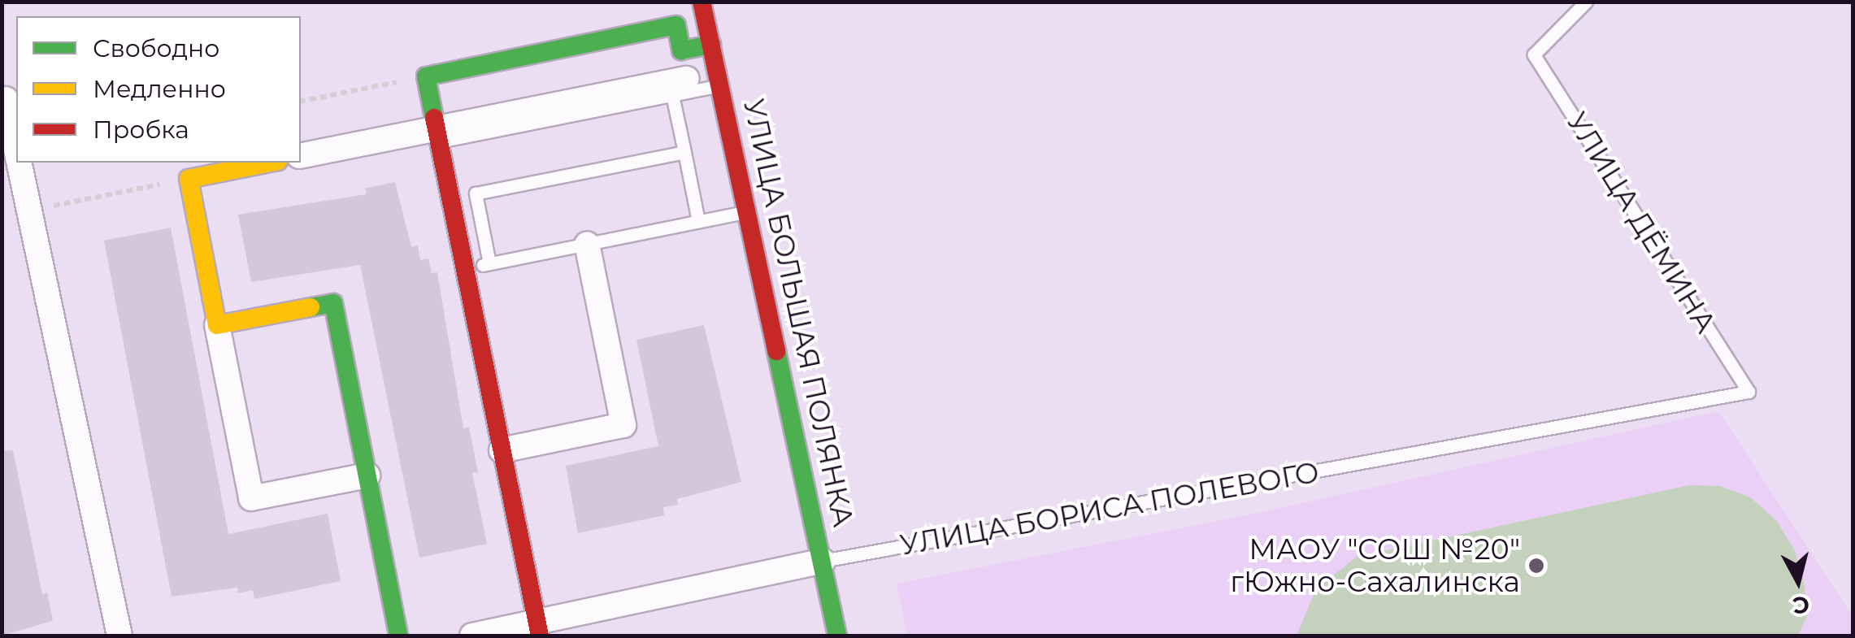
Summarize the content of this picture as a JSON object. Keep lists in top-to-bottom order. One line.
{"streets":{"street":["УЛИЦА БОЛЬШАЯ ПОЛЯНКА","УЛИЦА БОРИСА ПОЛЕВОГО"],"lane":["УЛИЦА ДЁМИНА"]},"crossings":[["УЛИЦА ДЁМИНА","УЛИЦА БОРИСА ПОЛЕВОГО"],["УЛИЦА БОЛЬШАЯ ПОЛЯНКА","УЛИЦА БОРИСА ПОЛЕВОГО"]],"places":["МАОУ \"СОШ №20\" гЮжно-Сахалинска"],"legend":["Свободно","Медленно","Пробка"],"north":"bottom"}
